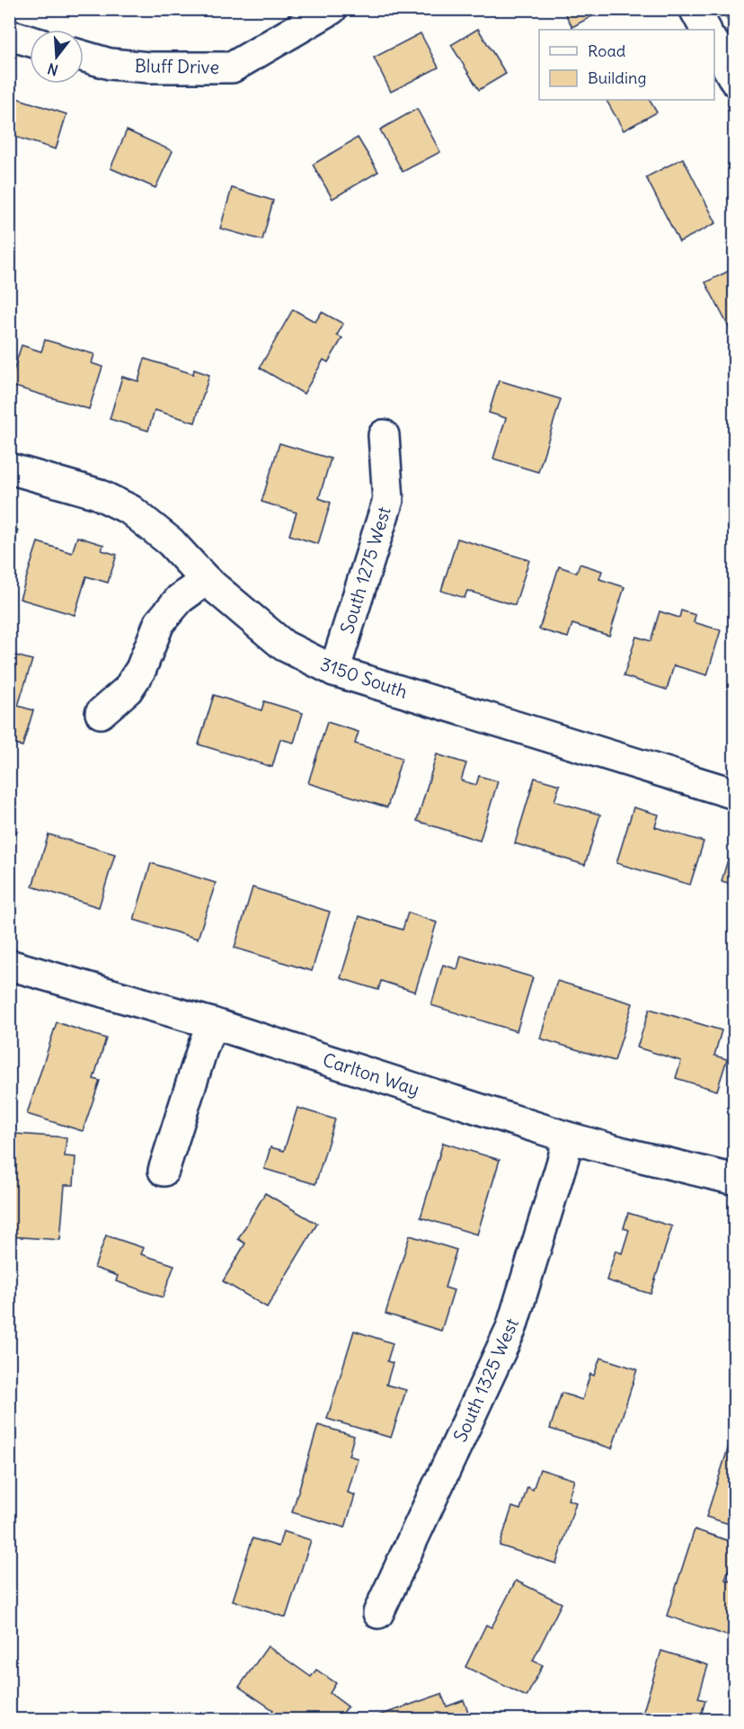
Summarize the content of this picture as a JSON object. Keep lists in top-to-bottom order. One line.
{"streets":{"street":["Bluff Drive","South 1275 West","3150 South","Carlton Way","South 1325 West"]},"crossings":[["South 1275 West","3150 South"],["Carlton Way","South 1325 West"]],"legend":["Road","Building"],"north":"bottom"}
